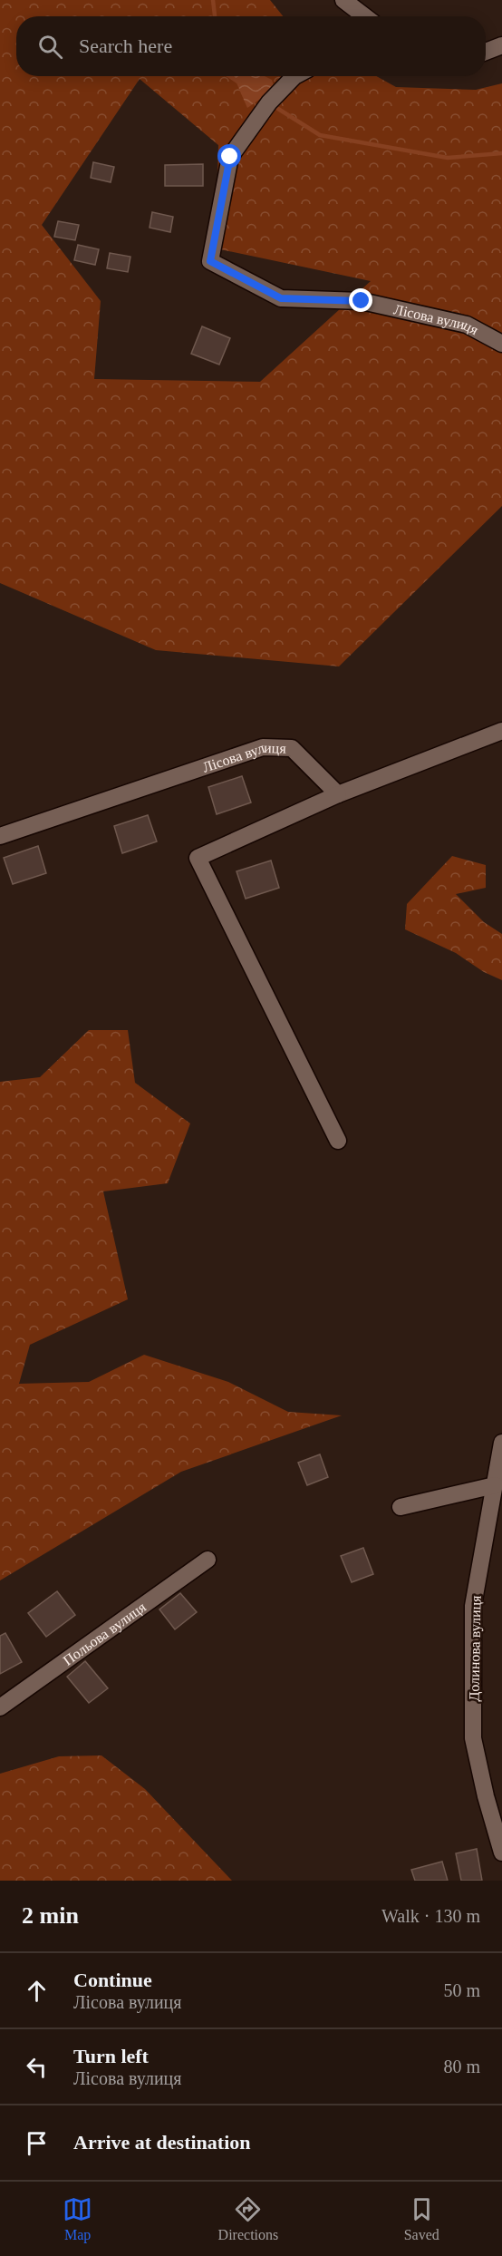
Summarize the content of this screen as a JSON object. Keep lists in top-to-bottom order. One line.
{"streets":{"street":["Лісова вулиця","Польова вулиця","Долинова вулиця"]},"page":{"search":"Search here","heading":["2 min","Walk · 130 m"],"list":[["Continue","Лісова вулиця","50 m"],["Turn left","Лісова вулиця","80 m"],"Arrive at destination"],"nav":["Map","Directions","Saved"]}}
